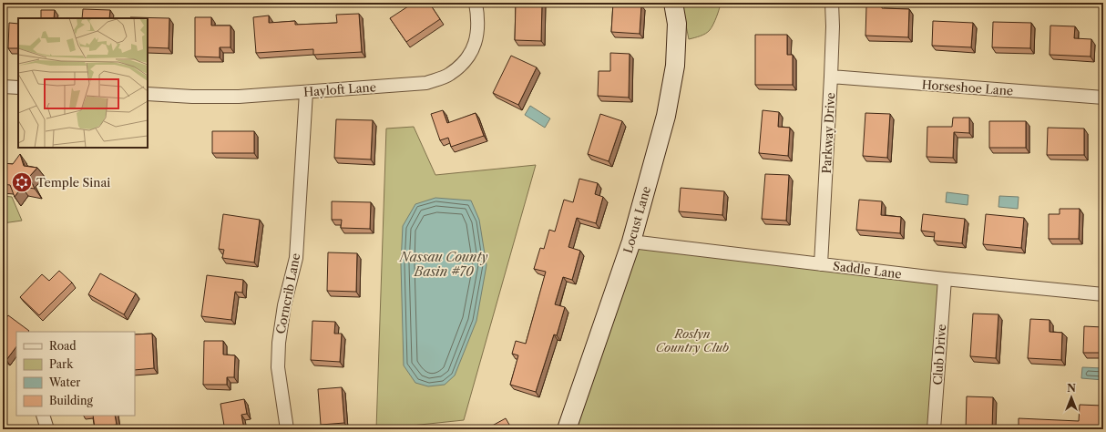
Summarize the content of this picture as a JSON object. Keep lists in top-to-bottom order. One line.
{"streets":{"street":["Horseshoe Lane","Hayloft Lane","Parkway Drive","Locust Lane","Saddle Lane","Corncrib Lane","Club Drive"]},"crossings":[["Horseshoe Lane","Parkway Drive"],["Hayloft Lane","Corncrib Lane"],["Parkway Drive","Saddle Lane"],["Locust Lane","Saddle Lane"],["Saddle Lane","Club Drive"]],"water":["Nassau County Basin #70"],"parks":["Roslyn Country Club"],"places":{"synagogue":["Temple Sinai"]},"legend":["Road","Park","Water","Building"],"north":"top"}
